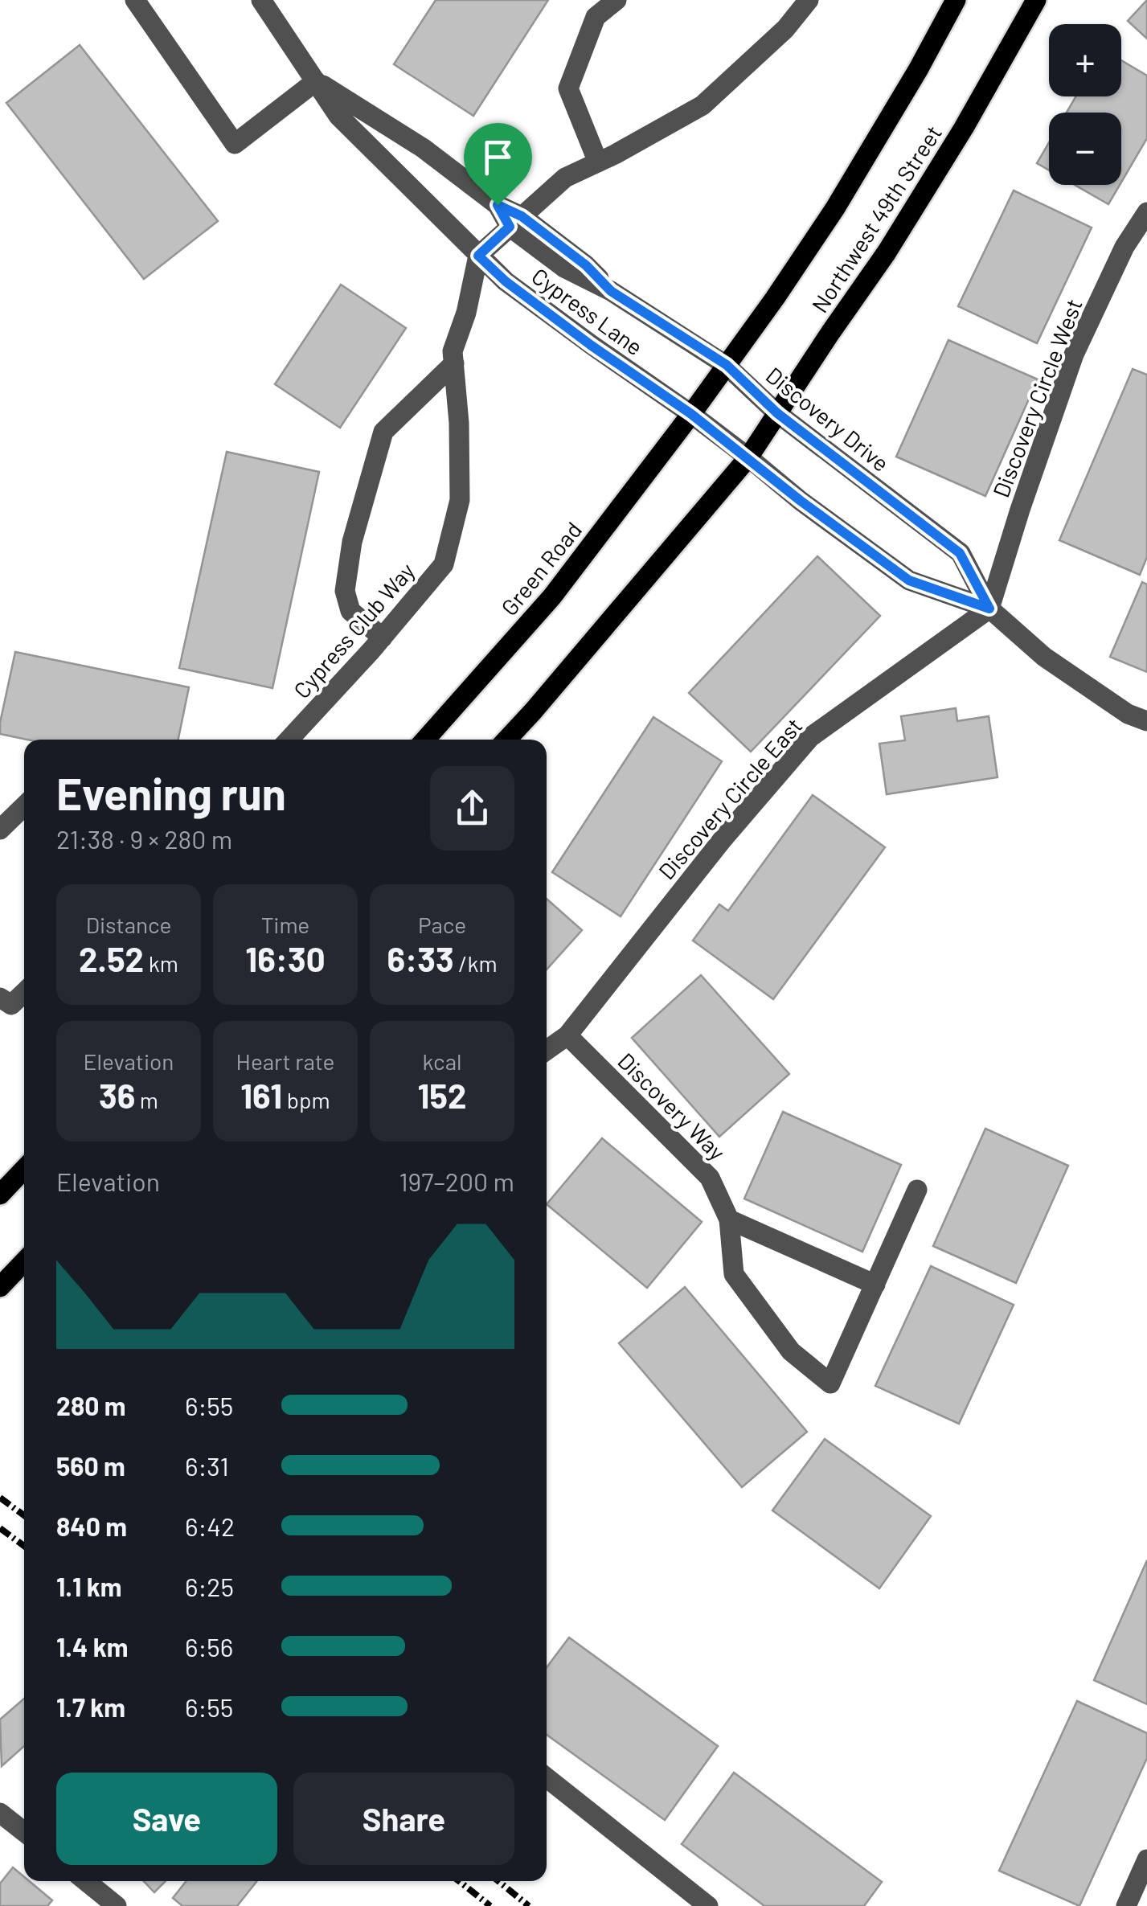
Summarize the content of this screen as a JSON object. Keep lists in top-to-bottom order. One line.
{"streets":{"main road":["Northwest 49th Street","Green Road"],"street":["Cypress Lane","Discovery Circle West","Discovery Drive","Cypress Club Way","Discovery Circle East","Discovery Way"]},"crossings":[["Northwest 49th Street","Cypress Lane"],["Northwest 49th Street","Discovery Drive"],["Northwest 49th Street","Green Road"],["Cypress Lane","Discovery Drive"],["Cypress Lane","Green Road"],["Cypress Lane","Cypress Club Way"],["Discovery Circle West","Discovery Drive"],["Discovery Circle West","Discovery Circle East"],["Discovery Drive","Discovery Circle East"],["Discovery Circle East","Discovery Way"]],"page":{"map_buttons":["+","−"],"heading":["Evening run","21:38 · 9 × 280 m"],"stats":[["Distance","2.52 km"],["Time","16:30"],["Pace","6:33 /km"],["Elevation","36 m"],["Heart rate","161 bpm"],["kcal","152"]],"chart":["Elevation","197–200 m"],"list":[{"name":"280 m","note":"6:55"},{"name":"560 m","note":"6:31"},{"name":"840 m","note":"6:42"},{"name":"1.1 km","note":"6:25"},{"name":"1.4 km","note":"6:56"},{"name":"1.7 km","note":"6:55"}],"buttons":["Save","Share"]}}
